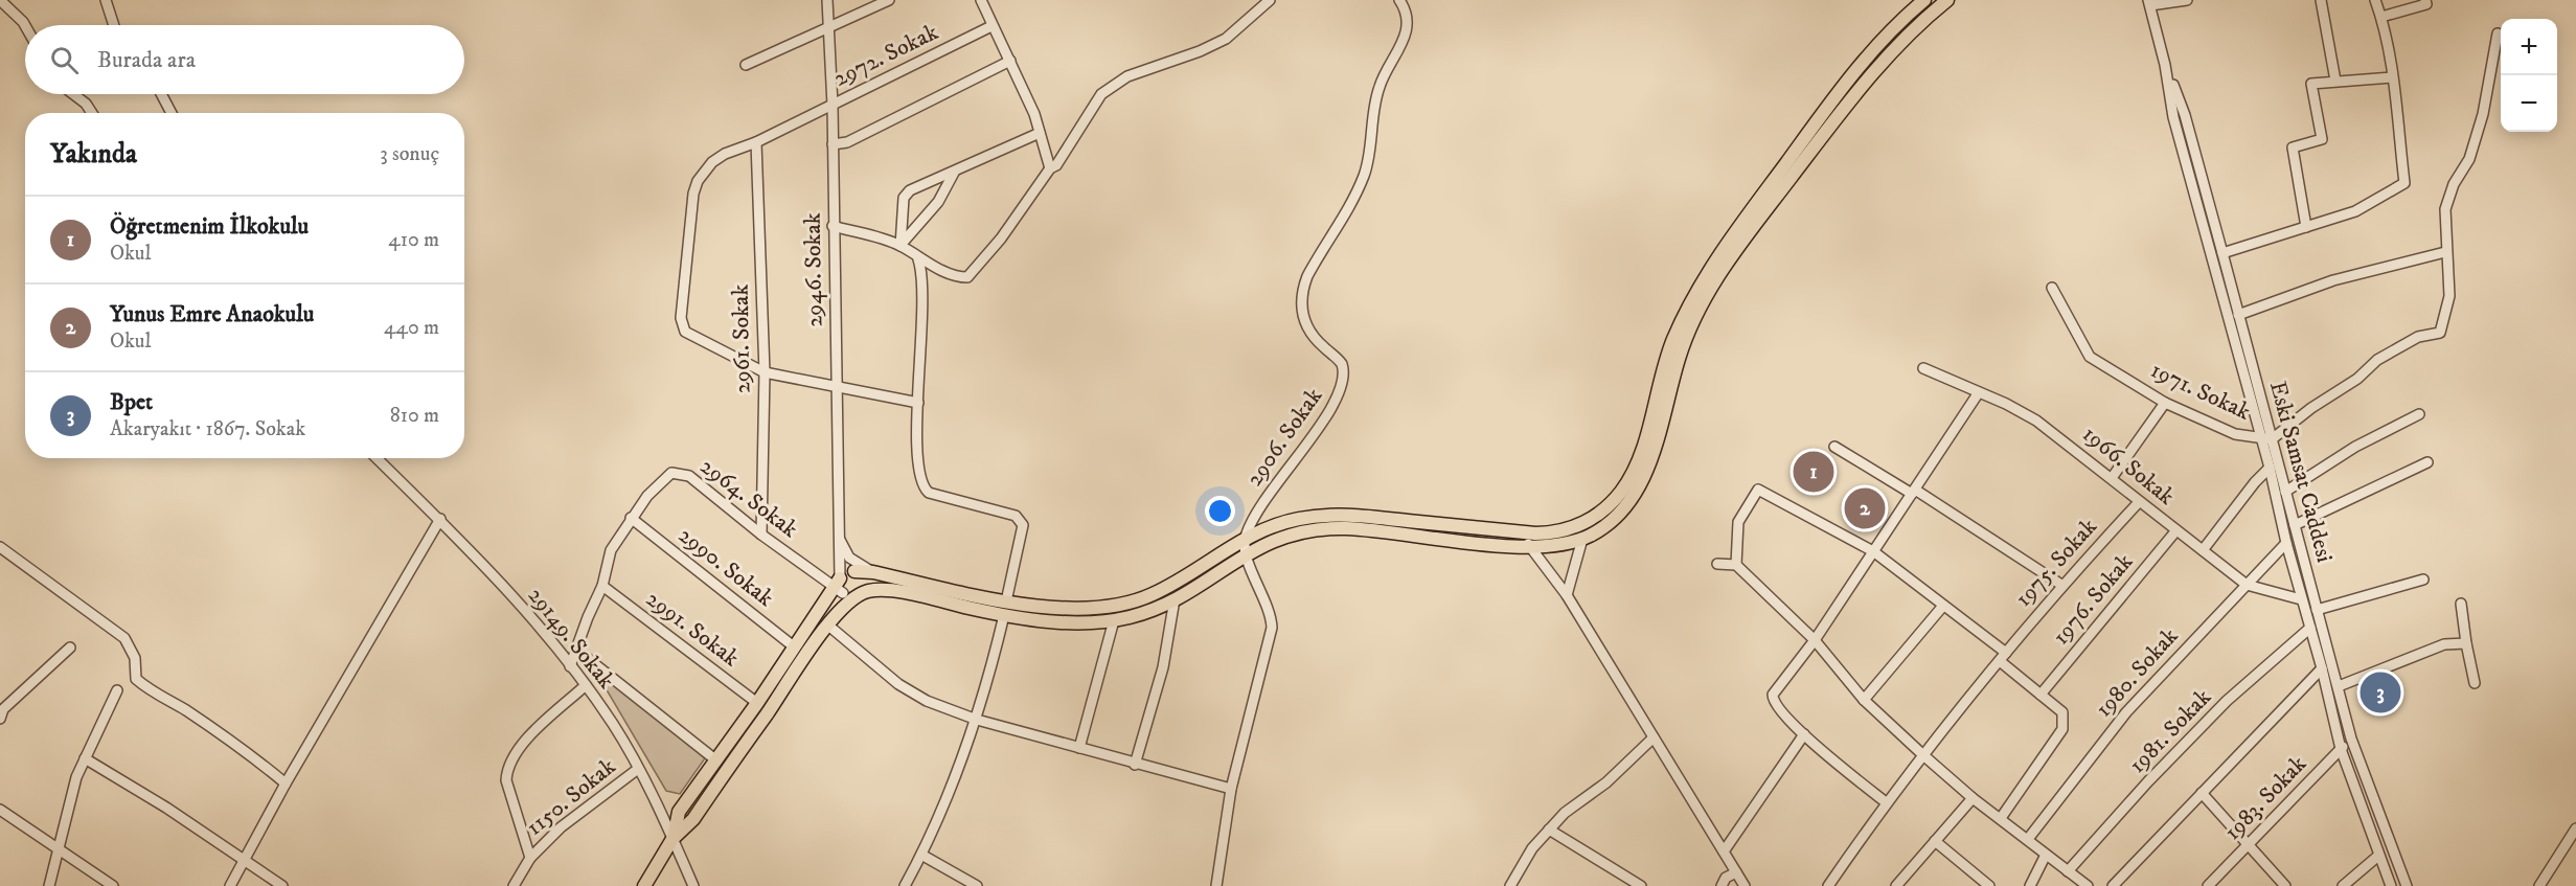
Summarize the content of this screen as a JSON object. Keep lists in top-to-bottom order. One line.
{"streets":{"street":["2972. Sokak","2946. Sokak","2961. Sokak","1971. Sokak","2906. Sokak","1966. Sokak","Eski Samsat Caddesi","2964. Sokak","1975. Sokak","2990. Sokak","1976. Sokak","2991. Sokak","29149. Sokak","1980. Sokak","1981. Sokak","1150. Sokak","1983. Sokak"]},"crossings":[["2972. Sokak","2946. Sokak"],["2972. Sokak","2961. Sokak"],["2946. Sokak","2964. Sokak"],["2961. Sokak","2964. Sokak"],["1971. Sokak","Eski Samsat Caddesi"],["1966. Sokak","Eski Samsat Caddesi"],["1966. Sokak","1975. Sokak"],["1966. Sokak","1976. Sokak"],["1966. Sokak","1980. Sokak"],["Eski Samsat Caddesi","1980. Sokak"],["Eski Samsat Caddesi","1981. Sokak"],["Eski Samsat Caddesi","1983. Sokak"],["2964. Sokak","2990. Sokak"],["2964. Sokak","2991. Sokak"],["2964. Sokak","29149. Sokak"],["29149. Sokak","1150. Sokak"]],"page":{"map_buttons":["+","−"],"search":"Burada ara","heading":["Yakında","3 sonuç"],"list":[{"mark":"1","name":"Öğretmenim İlkokulu","note":"Okul","value":"410 m"},{"mark":"2","name":"Yunus Emre Anaokulu","note":"Okul","value":"440 m"},{"mark":"3","name":"Bpet","note":"Akaryakıt · 1867. Sokak","value":"810 m"}],"pins":["1","2","3"]}}
